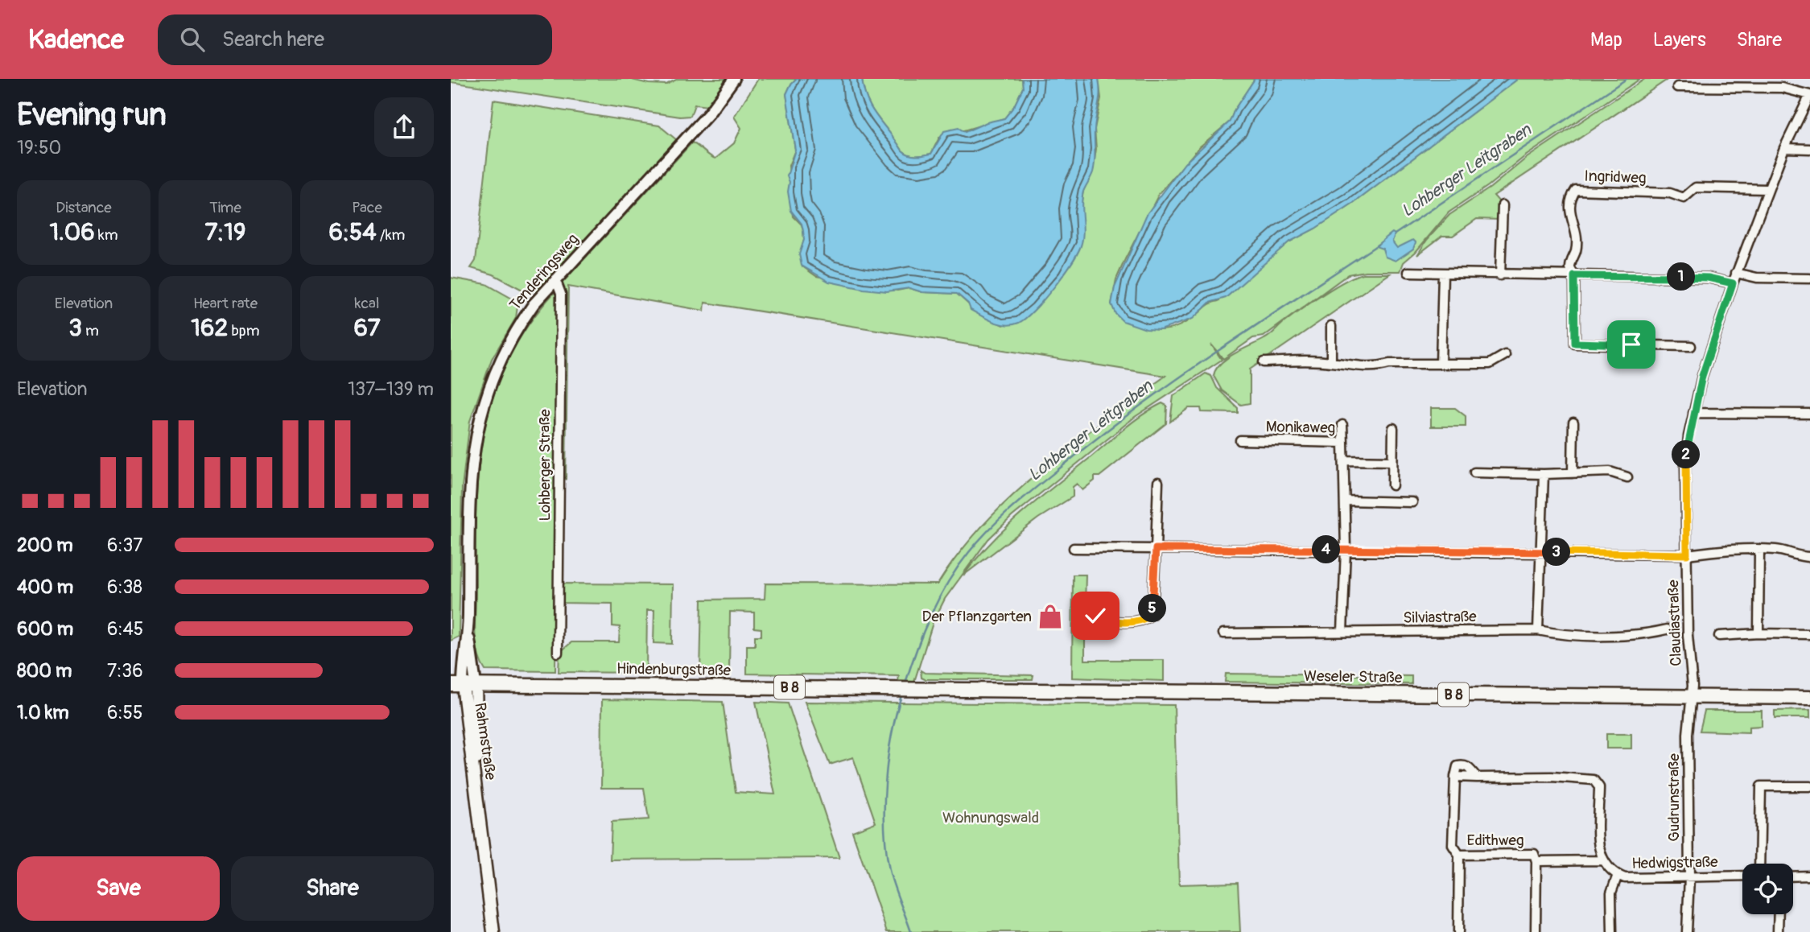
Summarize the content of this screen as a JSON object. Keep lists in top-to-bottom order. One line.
{"streets":{"main road":["Hindenburgstraße","Weseler Straße","B 8","Rahmstraße"],"street":["Ingridweg","Tenderingsweg","Monikaweg","Lohberger Straße","Silviastraße","Claudiastraße","Gudrunstraße","Edithweg","Hedwigstraße"]},"crossings":[["Ingridweg","Claudiastraße"],["Tenderingsweg","Lohberger Straße"],["Tenderingsweg","Hindenburgstraße"],["Tenderingsweg","Rahmstraße"],["Claudiastraße","Weseler Straße"],["Claudiastraße","Gudrunstraße"],["Hindenburgstraße","Weseler Straße"],["Hindenburgstraße","Rahmstraße"],["Weseler Straße","Gudrunstraße"],["Gudrunstraße","Hedwigstraße"],["Edithweg","Hedwigstraße"]],"water":["Lohberger Leitgraben"],"parks":["Wohnungswald"],"places":{"shop":["Der Pflanzgarten"]},"page":{"header":"Kadence","search":"Search here","nav":["Map","Layers","Share"],"heading":["Evening run","19:50"],"stats":[["Distance","1.06 km"],["Time","7:19"],["Pace","6:54 /km"],["Elevation","3 m"],["Heart rate","162 bpm"],["kcal","67"]],"pins":["1","2","4","3","5"],"chart":["Elevation","137–139 m"],"list":[{"name":"200 m","note":"6:37"},{"name":"400 m","note":"6:38"},{"name":"600 m","note":"6:45"},{"name":"800 m","note":"7:36"},{"name":"1.0 km","note":"6:55"}],"buttons":["Save","Share"]}}
